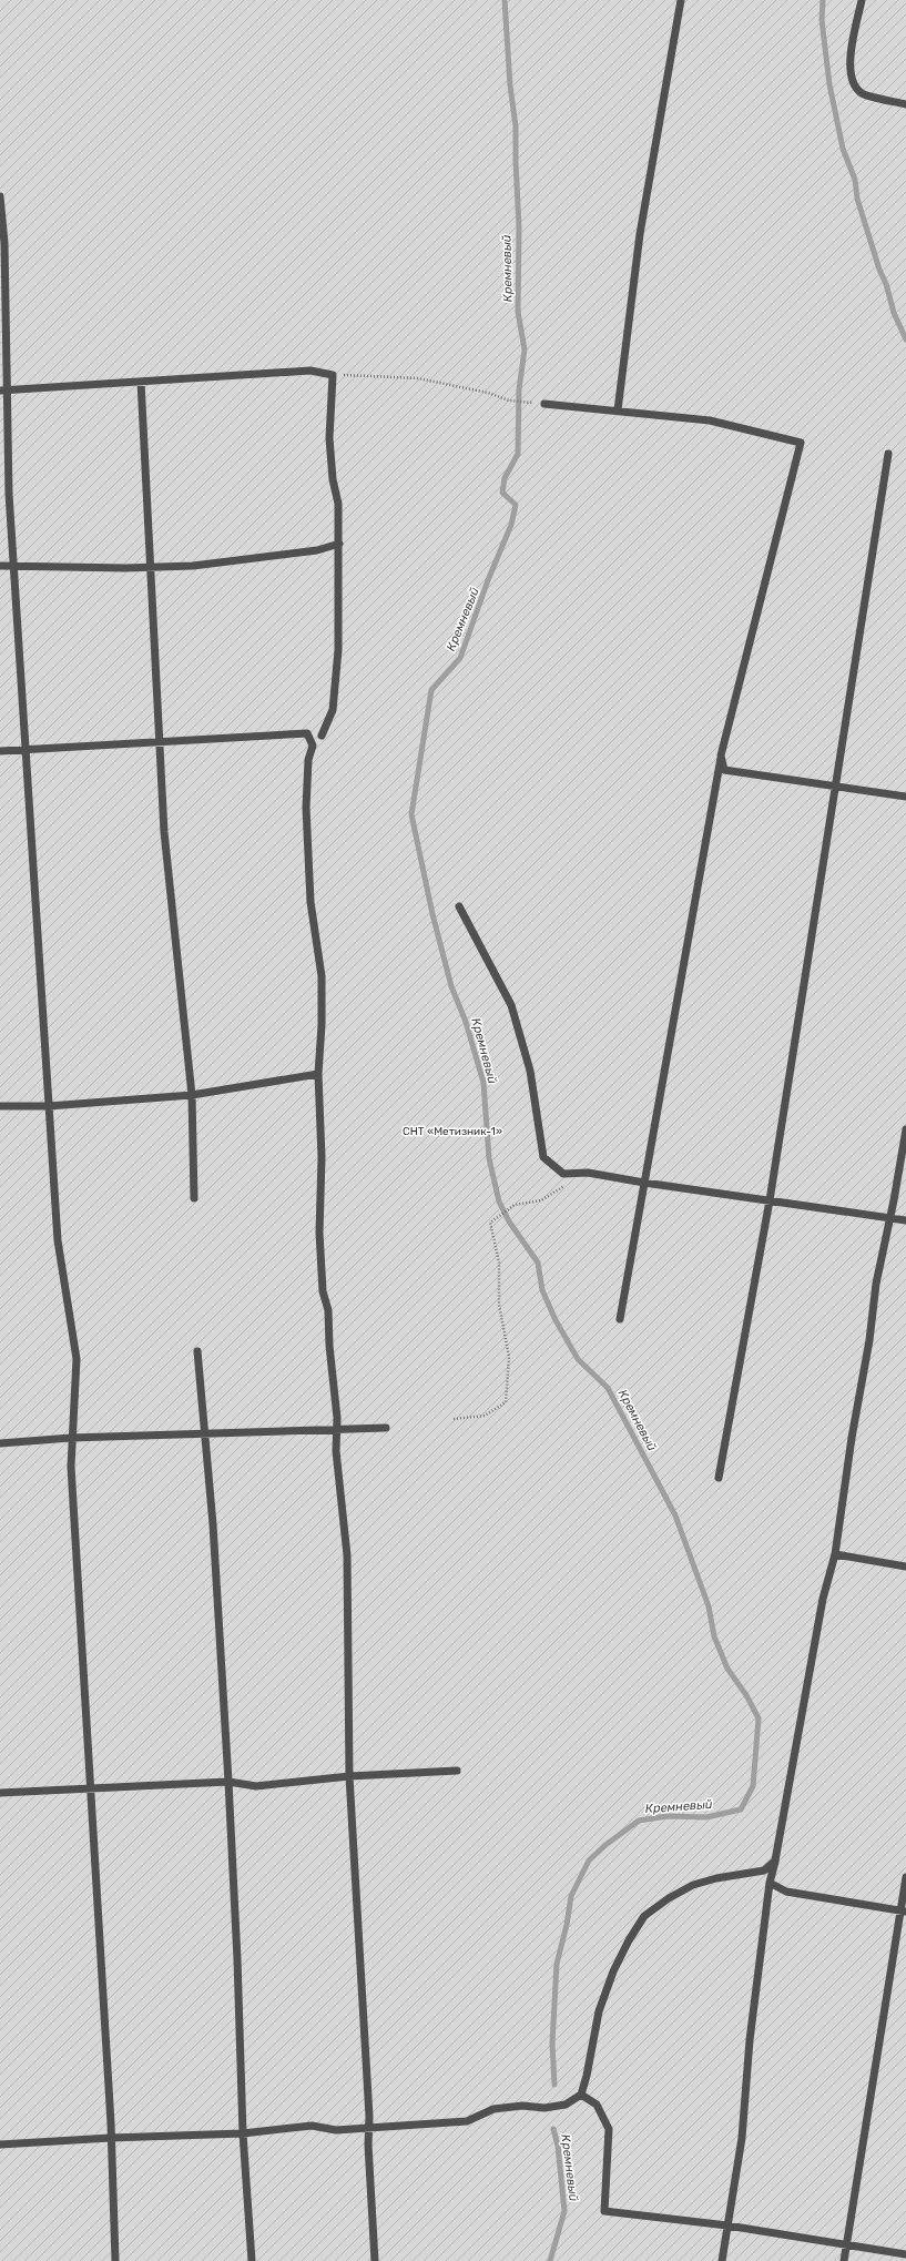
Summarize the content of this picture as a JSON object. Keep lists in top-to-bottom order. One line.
{"water":["Кремневый"],"parks":["СНТ «Метизник-1»"]}
